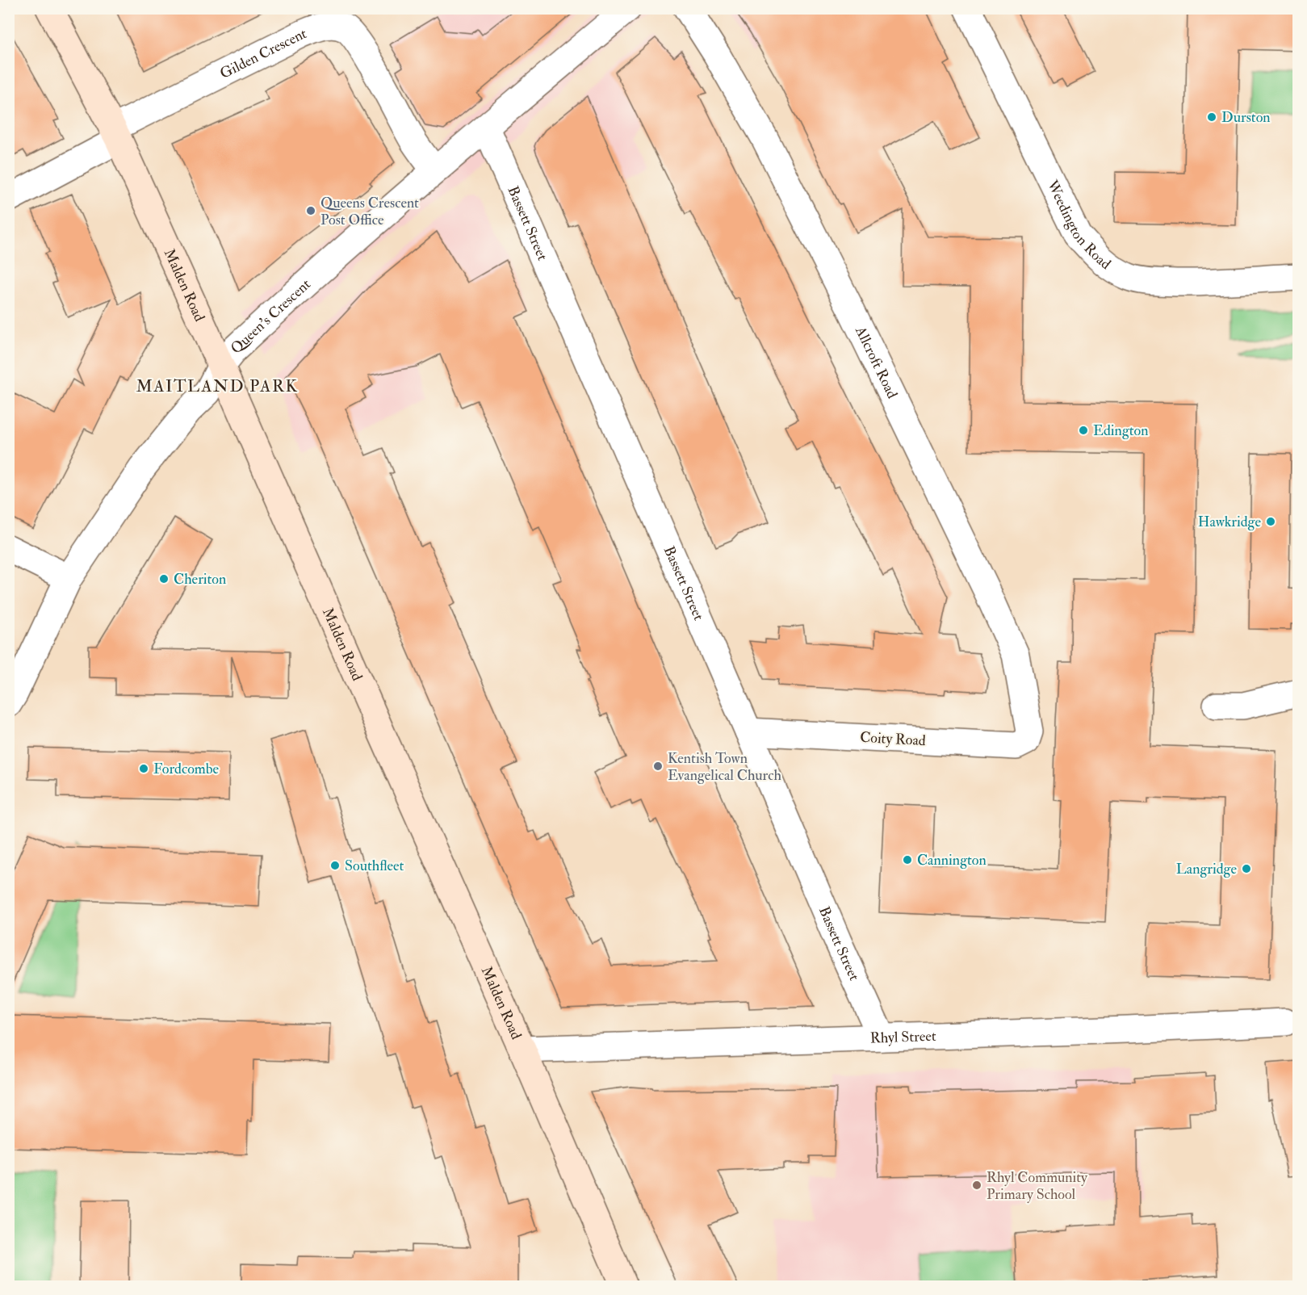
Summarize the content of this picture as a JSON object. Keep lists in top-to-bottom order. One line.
{"streets":{"main road":["Malden Road"],"street":["Gilden Crescent","Bassett Street","Weedington Road","Queen's Crescent","Allcroft Road","Coity Road","Rhyl Street"]},"crossings":[["Gilden Crescent","Malden Road"],["Gilden Crescent","Queen's Crescent"],["Bassett Street","Queen's Crescent"],["Bassett Street","Coity Road"],["Bassett Street","Rhyl Street"],["Malden Road","Queen's Crescent"],["Malden Road","Rhyl Street"],["Allcroft Road","Coity Road"]],"districts":["MAITLAND PARK"],"places":["Durston","Queens Crescent Post Office","Edington","Hawkridge","Cheriton","Kentish Town Evangelical Church","Fordcombe","Cannington","Southfleet","Langridge","Rhyl Community Primary School"]}
